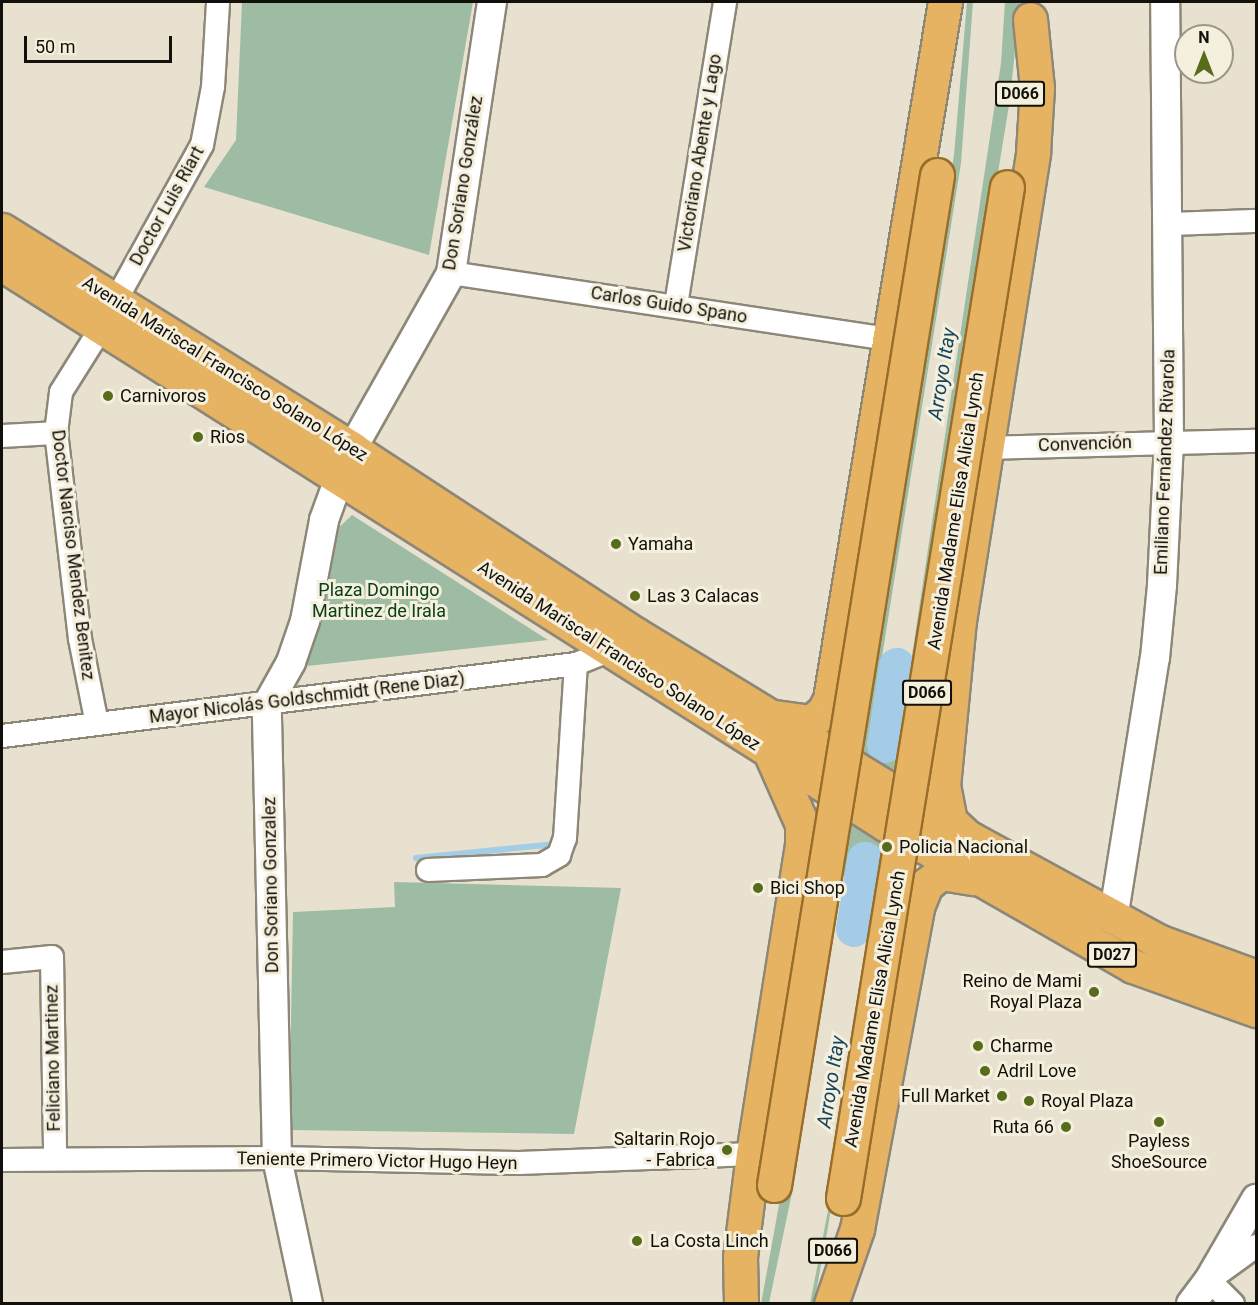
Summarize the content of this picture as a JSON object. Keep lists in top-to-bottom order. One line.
{"streets":{"highway":["D066","Avenida Mariscal Francisco Solano López","Avenida Madame Elisa Alicia Lynch","D027"],"street":["Victoriano Abente y Lago","Don Soriano González","Doctor Luis Riart","Carlos Guido Spano","Convención","Emiliano Fernández Rivarola","Doctor Narciso Mendez Benitez","Mayor Nicolás Goldschmidt (Rene Diaz)","Don Soriano Gonzalez","Feliciano Martinez","Teniente Primero Victor Hugo Heyn"]},"crossings":[["Victoriano Abente y Lago","Carlos Guido Spano"],["Don Soriano González","Carlos Guido Spano"],["Don Soriano González","Avenida Mariscal Francisco Solano López"],["Doctor Luis Riart","Avenida Mariscal Francisco Solano López"],["Doctor Luis Riart","Doctor Narciso Mendez Benitez"],["Avenida Mariscal Francisco Solano López","Emiliano Fernández Rivarola"],["Avenida Mariscal Francisco Solano López","Doctor Narciso Mendez Benitez"],["Avenida Mariscal Francisco Solano López","Mayor Nicolás Goldschmidt (Rene Diaz)"],["Convención","Emiliano Fernández Rivarola"],["Doctor Narciso Mendez Benitez","Mayor Nicolás Goldschmidt (Rene Diaz)"],["Mayor Nicolás Goldschmidt (Rene Diaz)","Don Soriano Gonzalez"],["Don Soriano Gonzalez","Teniente Primero Victor Hugo Heyn"],["Feliciano Martinez","Teniente Primero Victor Hugo Heyn"]],"water":["Arroyo Itay"],"parks":["Plaza Domingo Martinez de Irala"],"places":["Carnivoros","Rios","Yamaha","Las 3 Calacas","Policia Nacional","Bici Shop","Reino de Mami Royal Plaza","Charme","Adril Love","Full Market","Royal Plaza","Payless ShoeSource","Ruta 66","Saltarin Rojo - Fabrica","La Costa Linch"],"scale_bar":"50 m","north":"top"}
